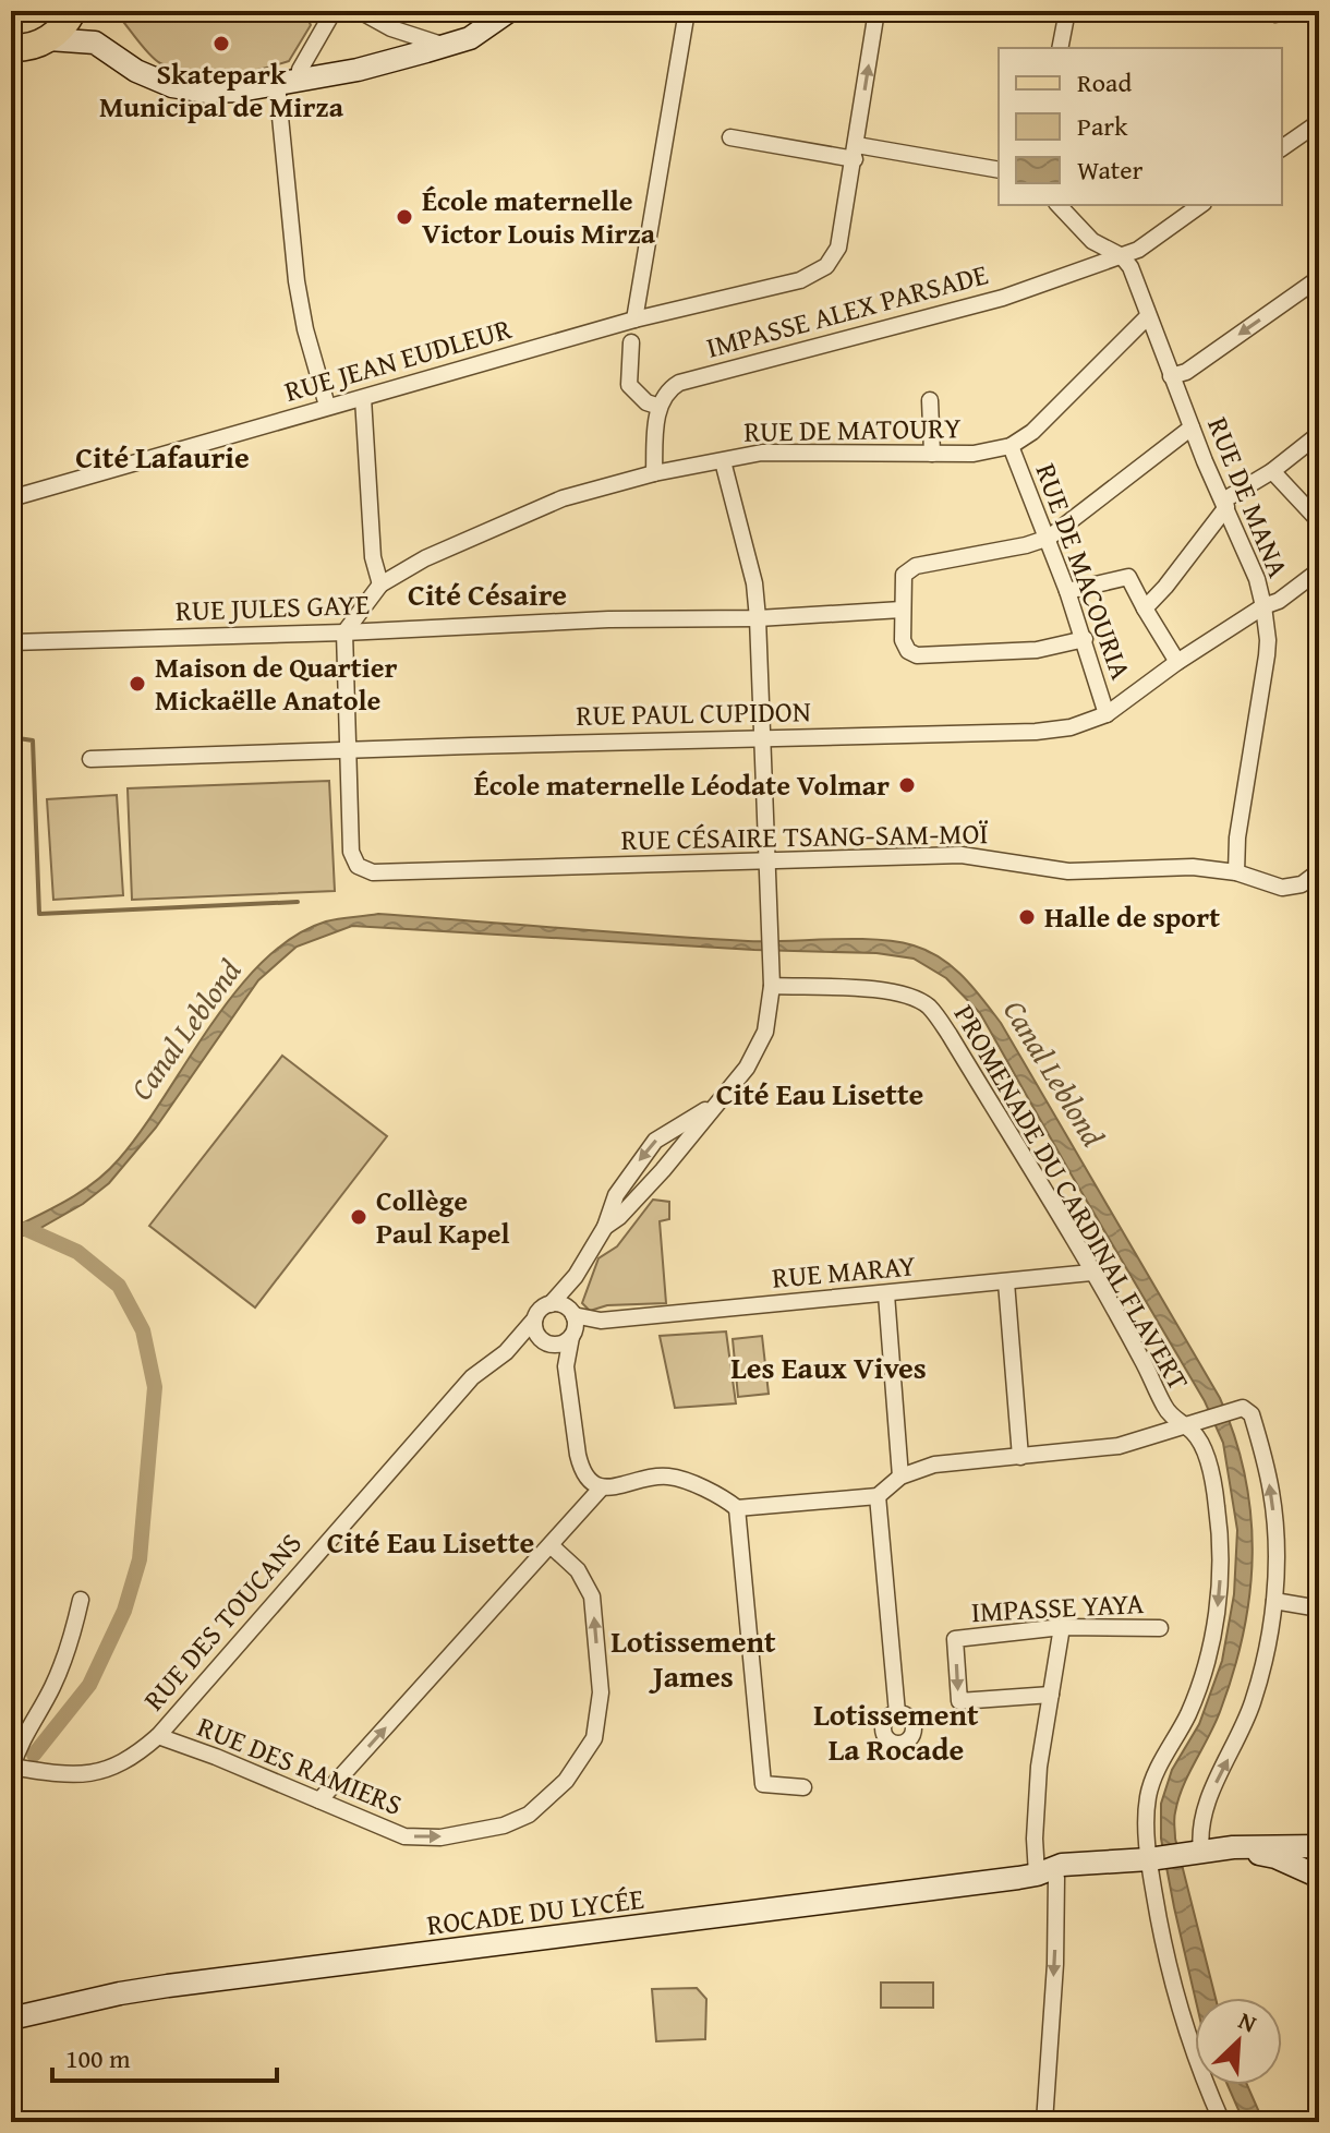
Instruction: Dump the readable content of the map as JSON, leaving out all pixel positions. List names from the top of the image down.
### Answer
{
  "streets": {
    "main road": ["ROCADE DU LYCÉE"],
    "street": [
      "IMPASSE ALEX PARSADE",
      "RUE JEAN EUDLEUR",
      "RUE DE MATOURY",
      "RUE DE MANA",
      "RUE DE MACOURIA",
      "RUE JULES GAYE",
      "RUE PAUL CUPIDON",
      "RUE CÉSAIRE TSANG-SAM-MOÏ",
      "PROMENADE DU CARDINAL FLAVERT",
      "RUE MARAY",
      "IMPASSE YAYA",
      "RUE DES TOUCANS",
      "RUE DES RAMIERS"
    ]
  },
  "crossings": [
    ["IMPASSE ALEX PARSADE", "RUE DE MANA"],
    ["RUE DE MATOURY", "RUE DE MANA"],
    ["RUE DE MATOURY", "RUE DE MACOURIA"],
    ["RUE DE MATOURY", "RUE JULES GAYE"],
    ["RUE DE MANA", "RUE PAUL CUPIDON"],
    ["RUE DE MANA", "RUE CÉSAIRE TSANG-SAM-MOÏ"],
    ["RUE DE MACOURIA", "RUE PAUL CUPIDON"],
    ["RUE PAUL CUPIDON", "RUE CÉSAIRE TSANG-SAM-MOÏ"],
    ["PROMENADE DU CARDINAL FLAVERT", "RUE MARAY"],
    ["PROMENADE DU CARDINAL FLAVERT", "ROCADE DU LYCÉE"],
    ["RUE MARAY", "RUE DES TOUCANS"],
    ["RUE DES TOUCANS", "RUE DES RAMIERS"]
  ],
  "districts": [
    "Cité Lafaurie",
    "Cité Césaire",
    "Cité Eau Lisette",
    "Les Eaux Vives",
    "Cité Eau Lisette",
    "Lotissement James",
    "Lotissement La Rocade"
  ],
  "water": ["Canal Leblond"],
  "places": [
    "Skatepark Municipal de Mirza",
    "École maternelle Victor Louis Mirza",
    "Maison de Quartier Mickaëlle Anatole",
    "École maternelle Léodate Volmar",
    "Halle de sport",
    "Collège Paul Kapel"
  ],
  "legend": ["Road", "Park", "Water"],
  "scale_bar": "100 m",
  "north": "top right"
}
